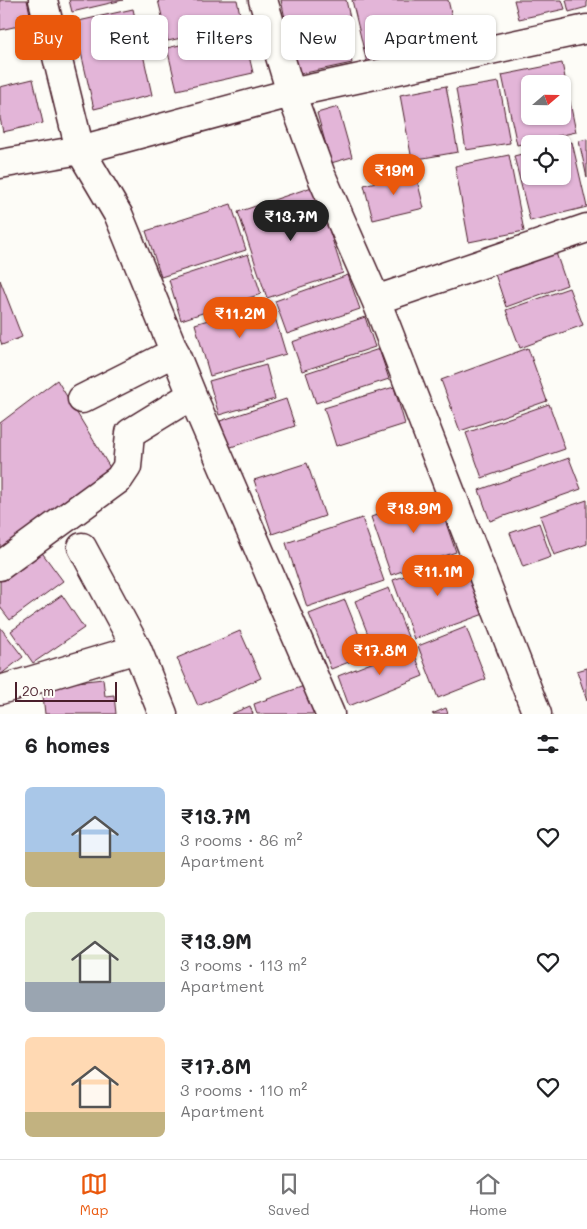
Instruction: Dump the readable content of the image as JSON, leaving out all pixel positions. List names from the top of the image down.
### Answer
{
  "scale_bar": "20 m",
  "north": "right",
  "page": {
    "chip": [
      "Buy",
      "Rent",
      "Filters",
      "New",
      "Apartment"
    ],
    "price": [
      "₹19M",
      "₹13.7M",
      "₹11.2M",
      "₹13.9M",
      "₹11.1M",
      "₹17.8M"
    ],
    "scale": "20 m",
    "heading": "6 homes",
    "list": [
      {
        "name": "₹13.7M",
        "note": "3 rooms · 86 m² · Apartment"
      },
      {
        "name": "₹13.9M",
        "note": "3 rooms · 113 m² · Apartment"
      },
      {
        "name": "₹17.8M",
        "note": "3 rooms · 110 m² · Apartment"
      }
    ],
    "tabs": ["Map", "Saved", "Home"]
  }
}
